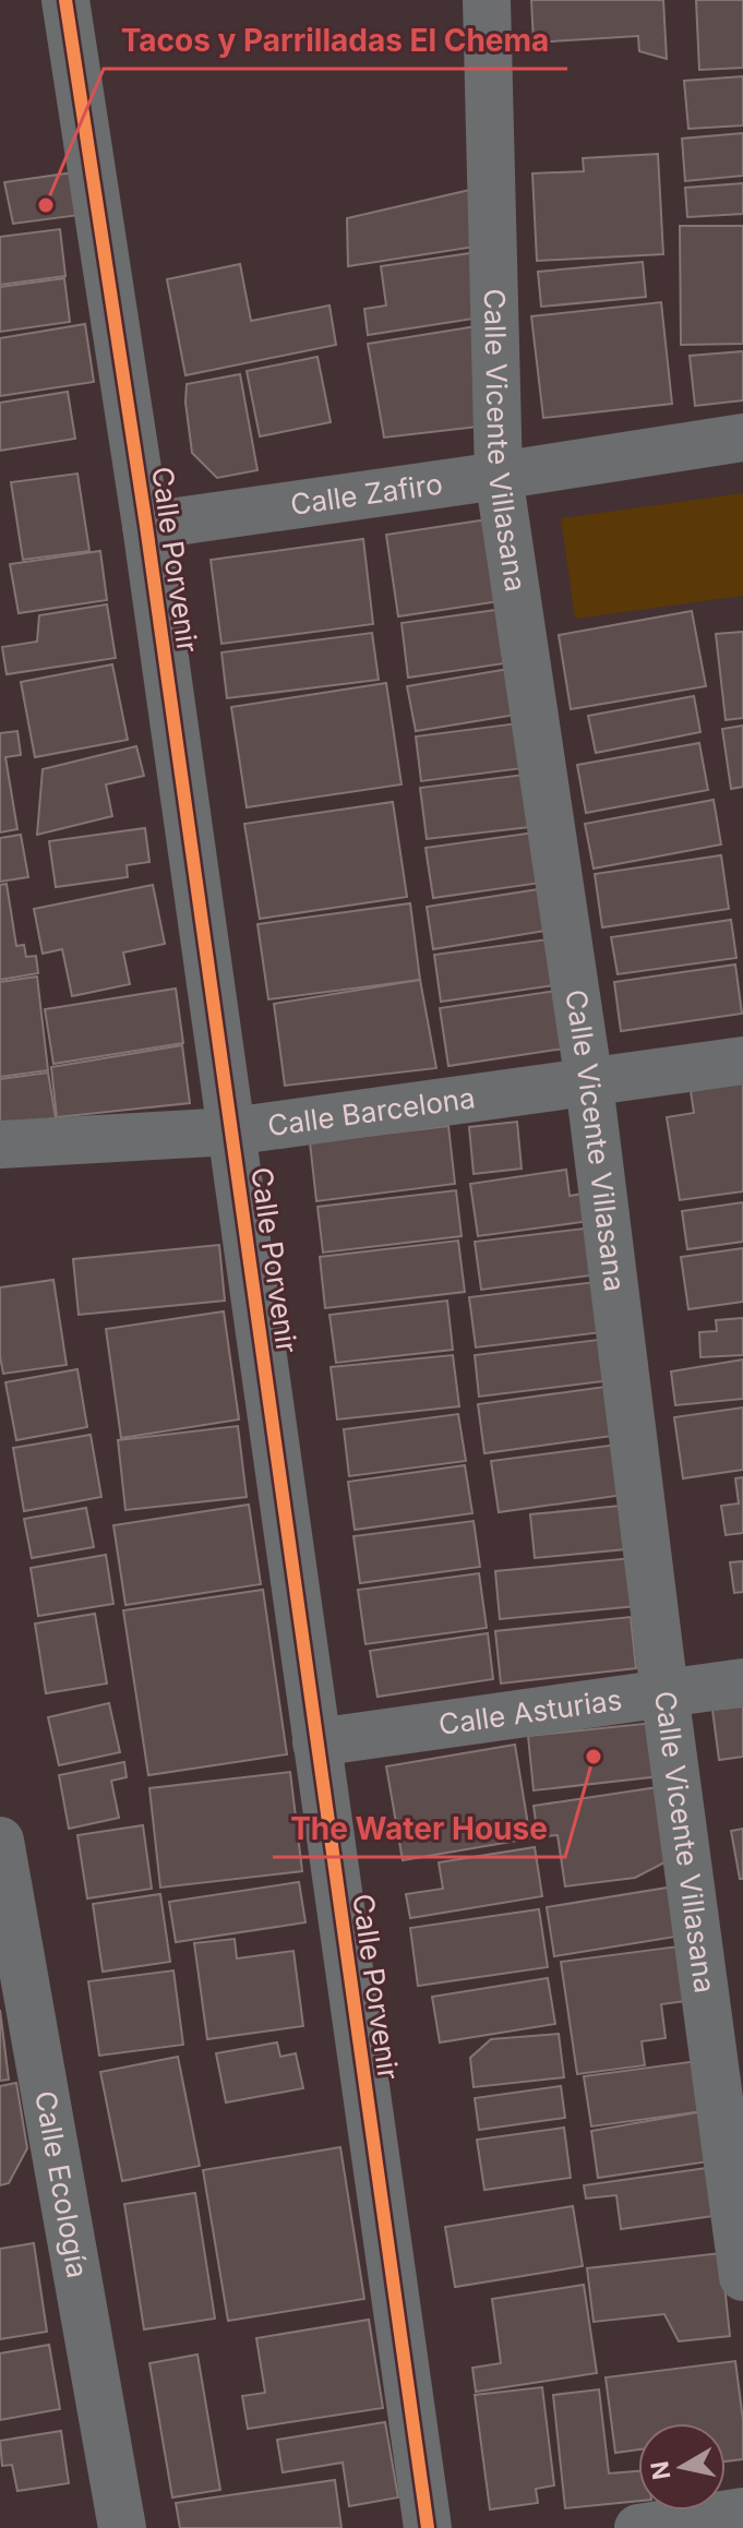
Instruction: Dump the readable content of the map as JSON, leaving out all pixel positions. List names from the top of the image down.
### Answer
{
  "streets": {
    "street": [
      "Calle Vicente Villasana",
      "Calle Zafiro",
      "Calle Porvenir",
      "Calle Barcelona",
      "Calle Asturias",
      "Calle Ecología"
    ]
  },
  "crossings": [
    ["Calle Vicente Villasana", "Calle Zafiro"],
    ["Calle Vicente Villasana", "Calle Barcelona"],
    ["Calle Vicente Villasana", "Calle Asturias"],
    ["Calle Zafiro", "Calle Porvenir"],
    ["Calle Porvenir", "Calle Barcelona"],
    ["Calle Porvenir", "Calle Asturias"]
  ],
  "places": ["Tacos y Parrilladas El Chema", "The Water House"],
  "north": "left"
}
